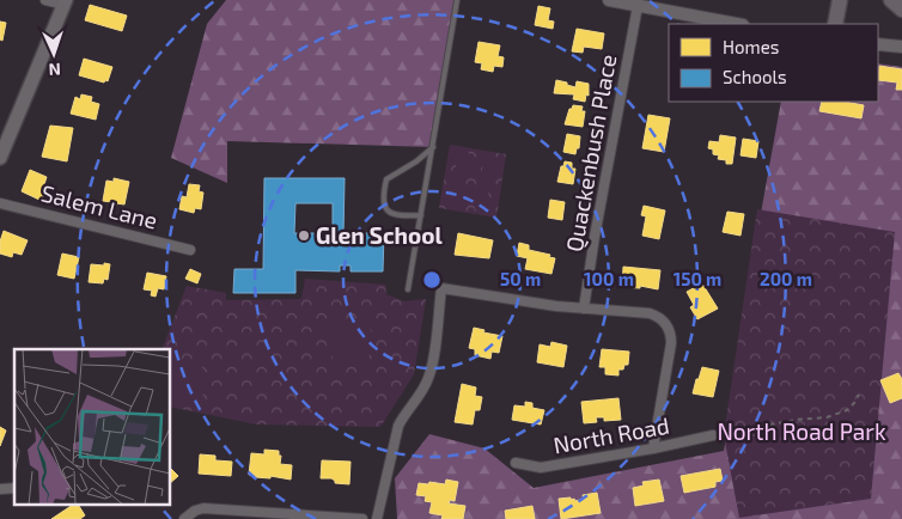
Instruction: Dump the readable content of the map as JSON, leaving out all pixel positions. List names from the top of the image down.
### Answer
{
  "streets": {
    "street": ["Quackenbush Place", "Salem Lane", "North Road"]
  },
  "parks": ["North Road Park"],
  "places": ["Glen School"],
  "legend": ["Homes", "Schools"],
  "north": "bottom",
  "rings": [
    "50 m",
    "100 m",
    "150 m",
    "200 m"
  ]
}
